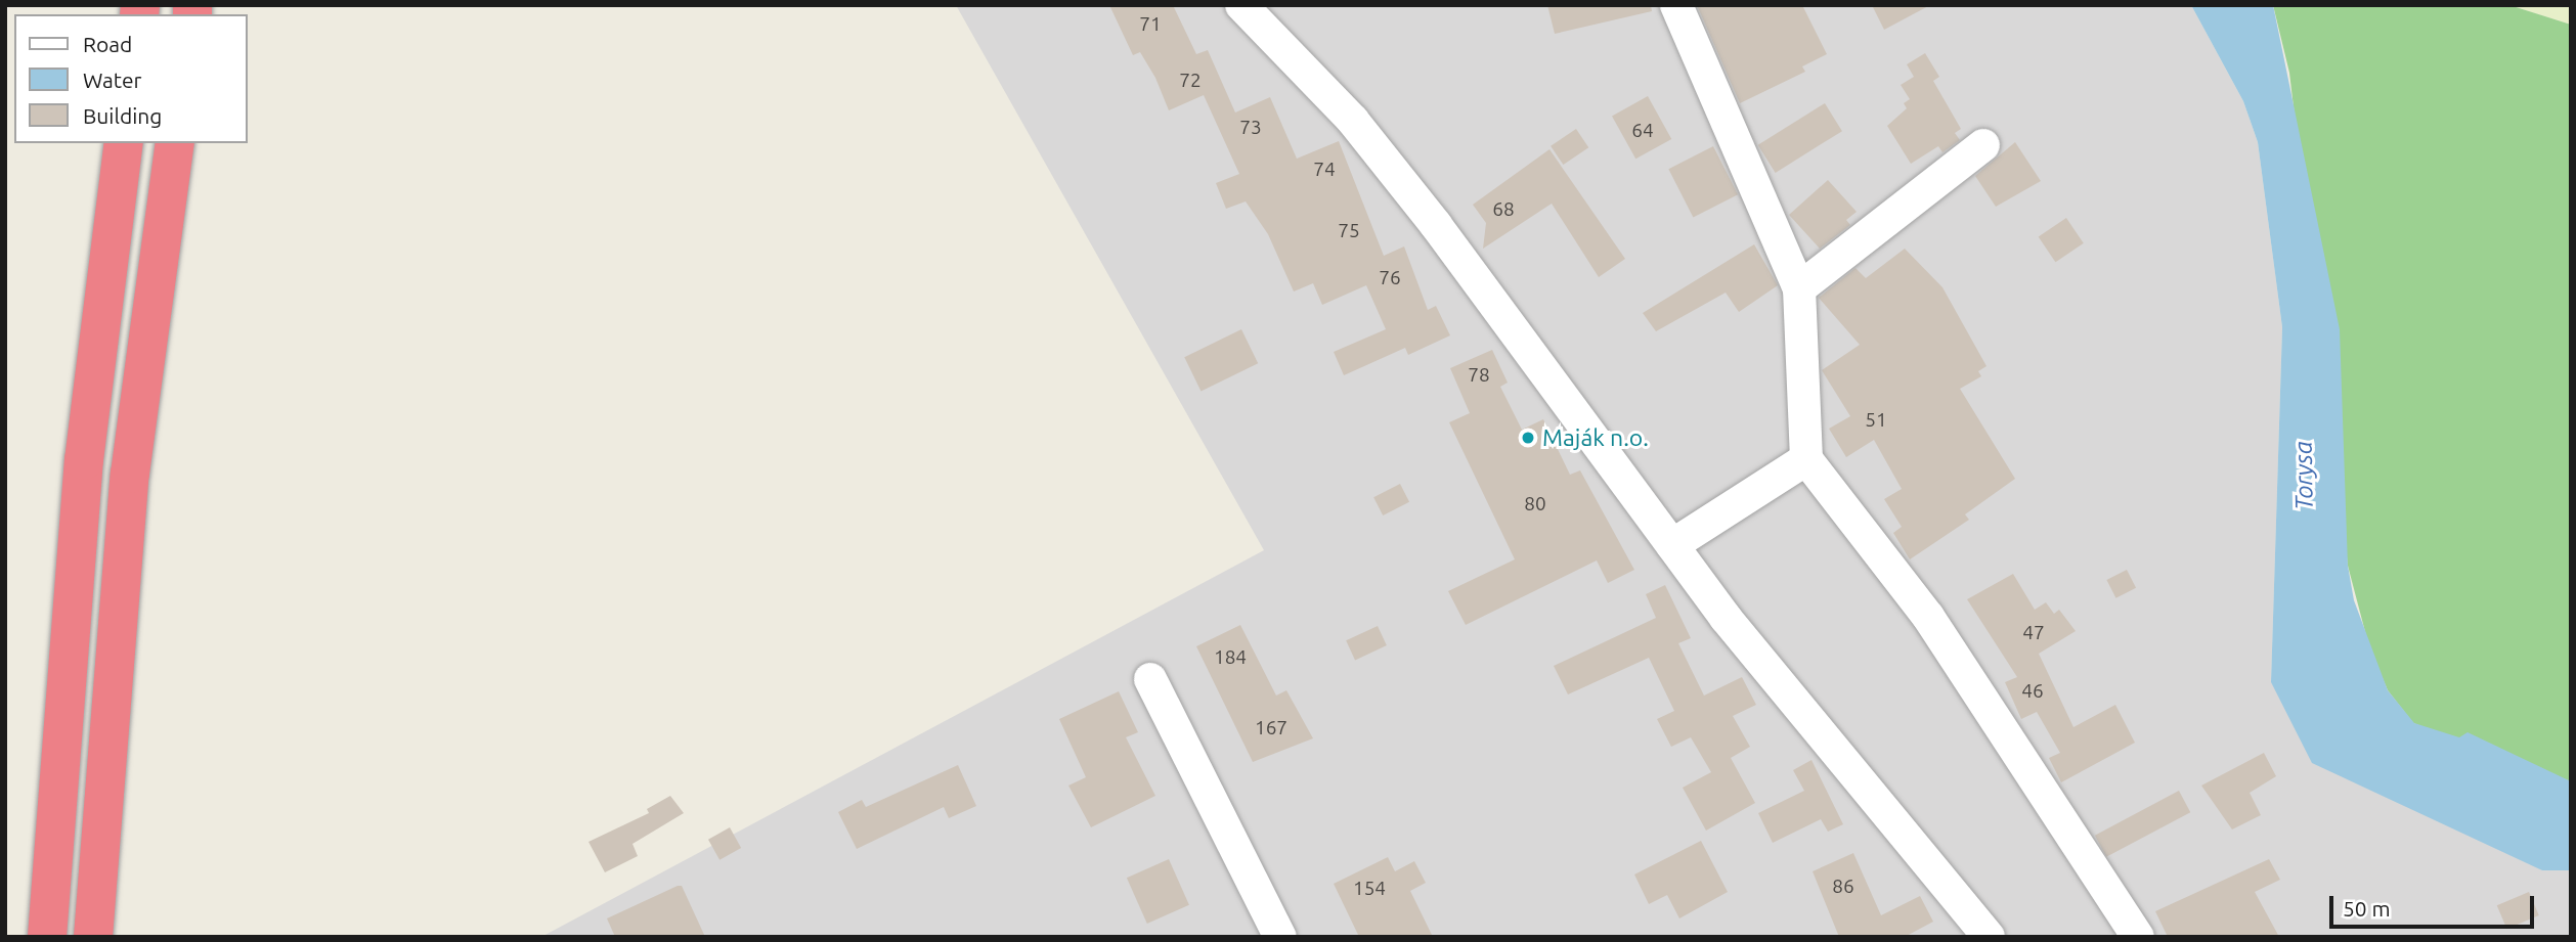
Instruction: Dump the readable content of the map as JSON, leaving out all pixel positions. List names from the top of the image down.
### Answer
{
  "water": ["Torysa"],
  "places": ["Maják n.o."],
  "house_numbers": [
    "71",
    "72",
    "73",
    "64",
    "74",
    "68",
    "75",
    "76",
    "78",
    "51",
    "80",
    "47",
    "184",
    "46",
    "167",
    "86",
    "154"
  ],
  "legend": ["Road", "Water", "Building"],
  "scale_bar": "50 m"
}
